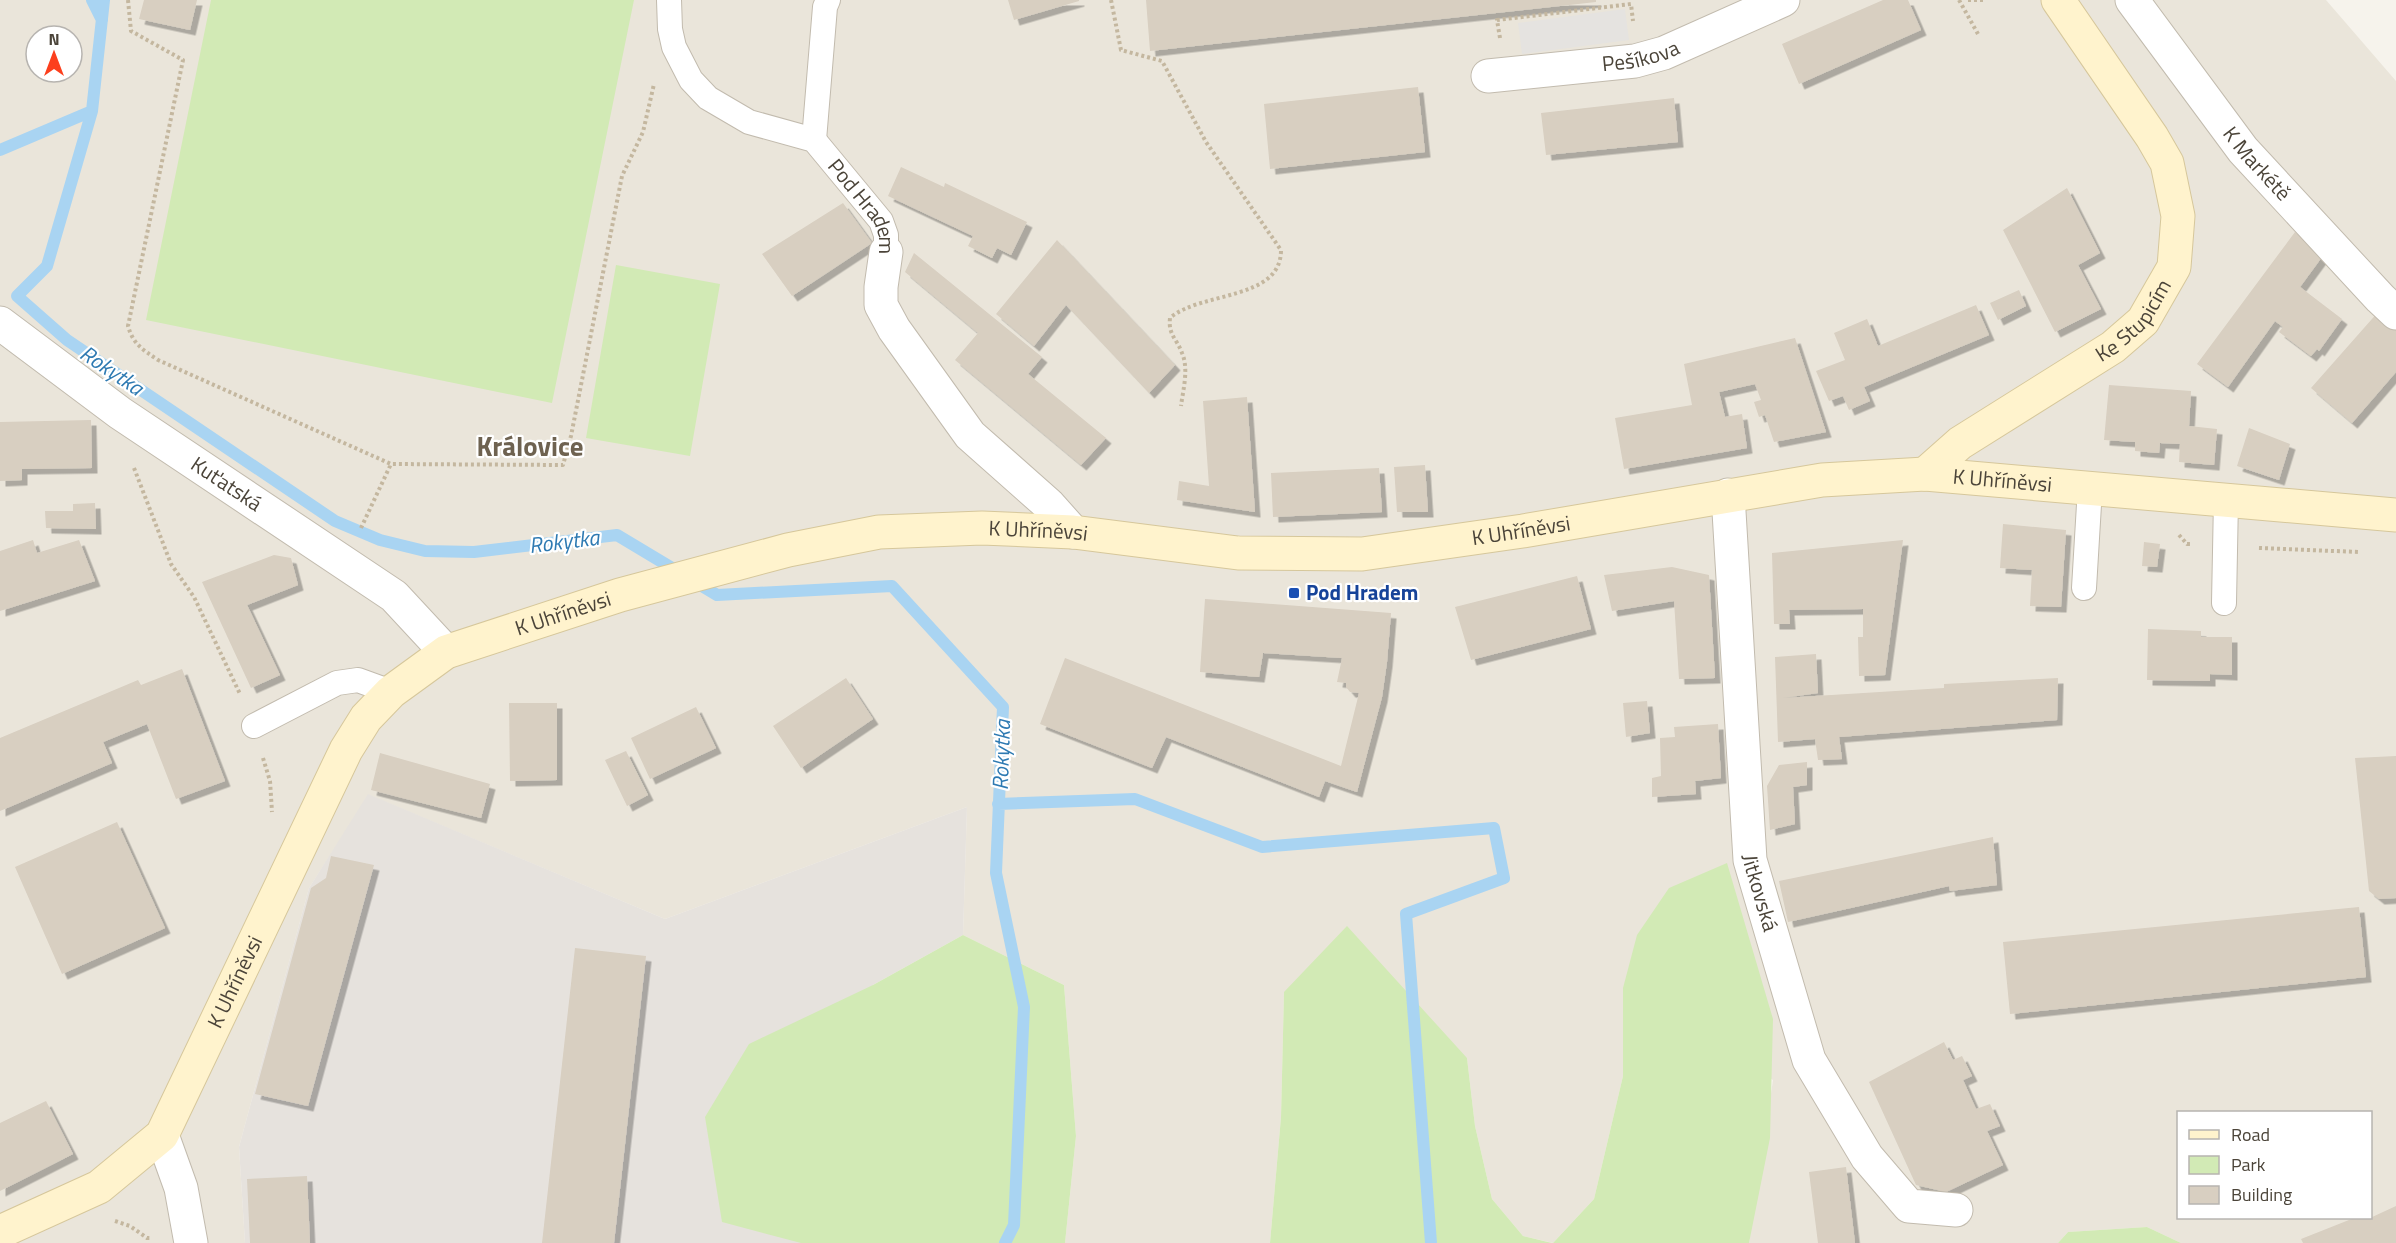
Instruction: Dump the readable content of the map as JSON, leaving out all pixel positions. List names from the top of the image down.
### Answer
{
  "streets": {
    "street": [
      "Pešíkova",
      "K Markétě",
      "Pod Hradem",
      "Ke Stupicím",
      "K Uhříněvsi",
      "Kuťatská",
      "Jitkovská"
    ]
  },
  "crossings": [
    ["Pod Hradem", "K Uhříněvsi"],
    ["Ke Stupicím", "K Uhříněvsi"],
    ["K Uhříněvsi", "Kuťatská"],
    ["K Uhříněvsi", "Jitkovská"]
  ],
  "districts": ["Královice"],
  "water": ["Rokytka"],
  "places": {
    "transit": ["Pod Hradem"]
  },
  "legend": ["Road", "Park", "Building"],
  "north": "top"
}
